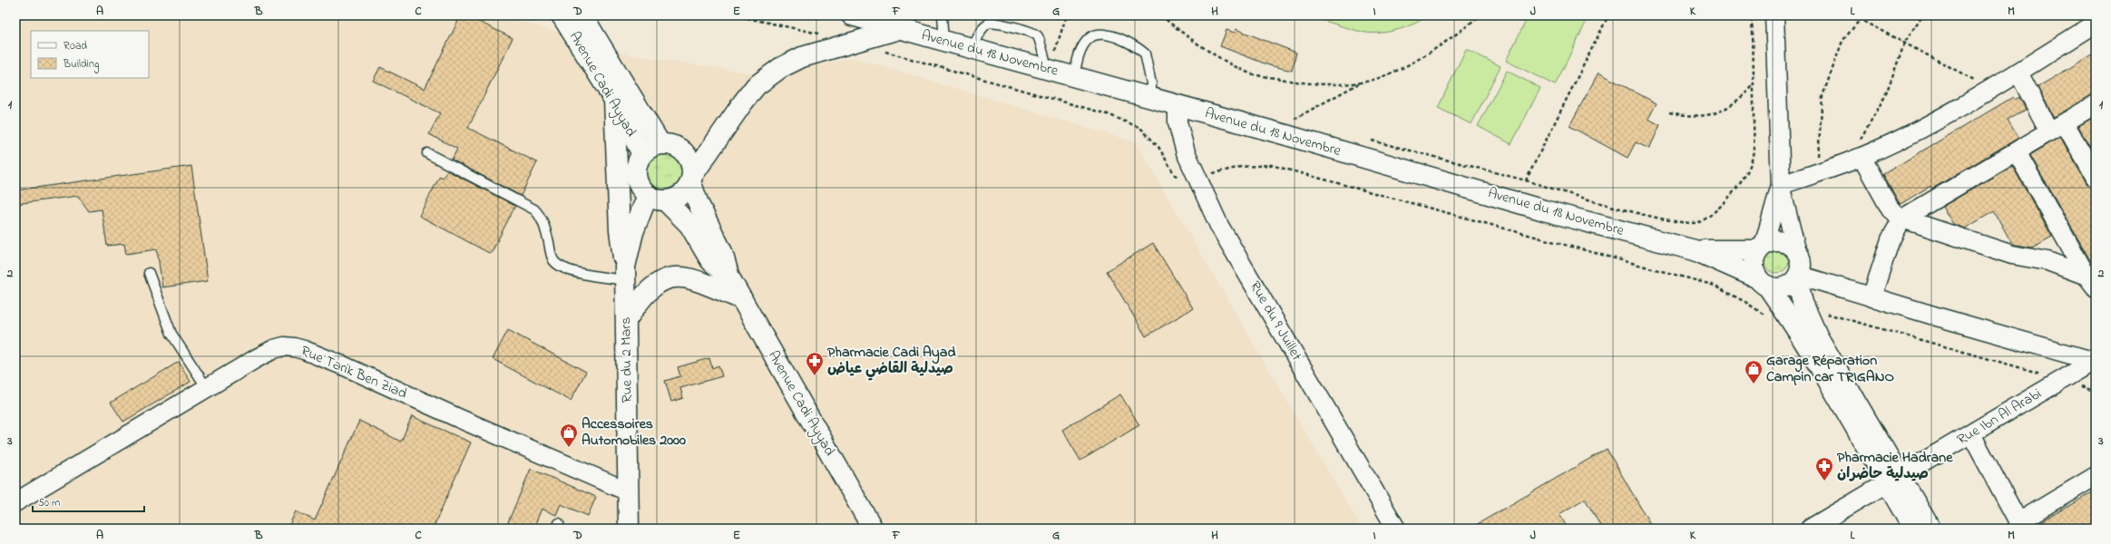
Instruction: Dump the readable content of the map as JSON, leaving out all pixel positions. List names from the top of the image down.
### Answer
{
  "streets": {
    "street": [
      "Avenue du 18 Novembre",
      "Avenue Cadi Ayyad",
      "Rue du 9 Juillet",
      "Rue du 2 Mars",
      "Rue Tarik Ben Ziad",
      "Rue Ibn Al Arabi"
    ]
  },
  "crossings": [
    ["Avenue du 18 Novembre", "Rue du 9 Juillet"],
    ["Avenue Cadi Ayyad", "Rue du 2 Mars"],
    ["Rue du 2 Mars", "Rue Tarik Ben Ziad"]
  ],
  "places": {
    "pharmacy": ["Pharmacie Cadi Ayad صيدلية القاضي عياض", "Pharmacie Hadrane صيدلية حاضران"],
    "shop": ["Garage Réparation Campin car TRIGANO", "Accessoires Automobiles 2000"]
  },
  "legend": ["Road", "Building"],
  "scale_bar": "50 m",
  "grid": {
    "columns": [
      "A",
      "B",
      "C",
      "D",
      "E",
      "F",
      "G",
      "H",
      "I",
      "J",
      "K",
      "L",
      "M"
    ],
    "rows": ["1", "2", "3"]
  }
}
